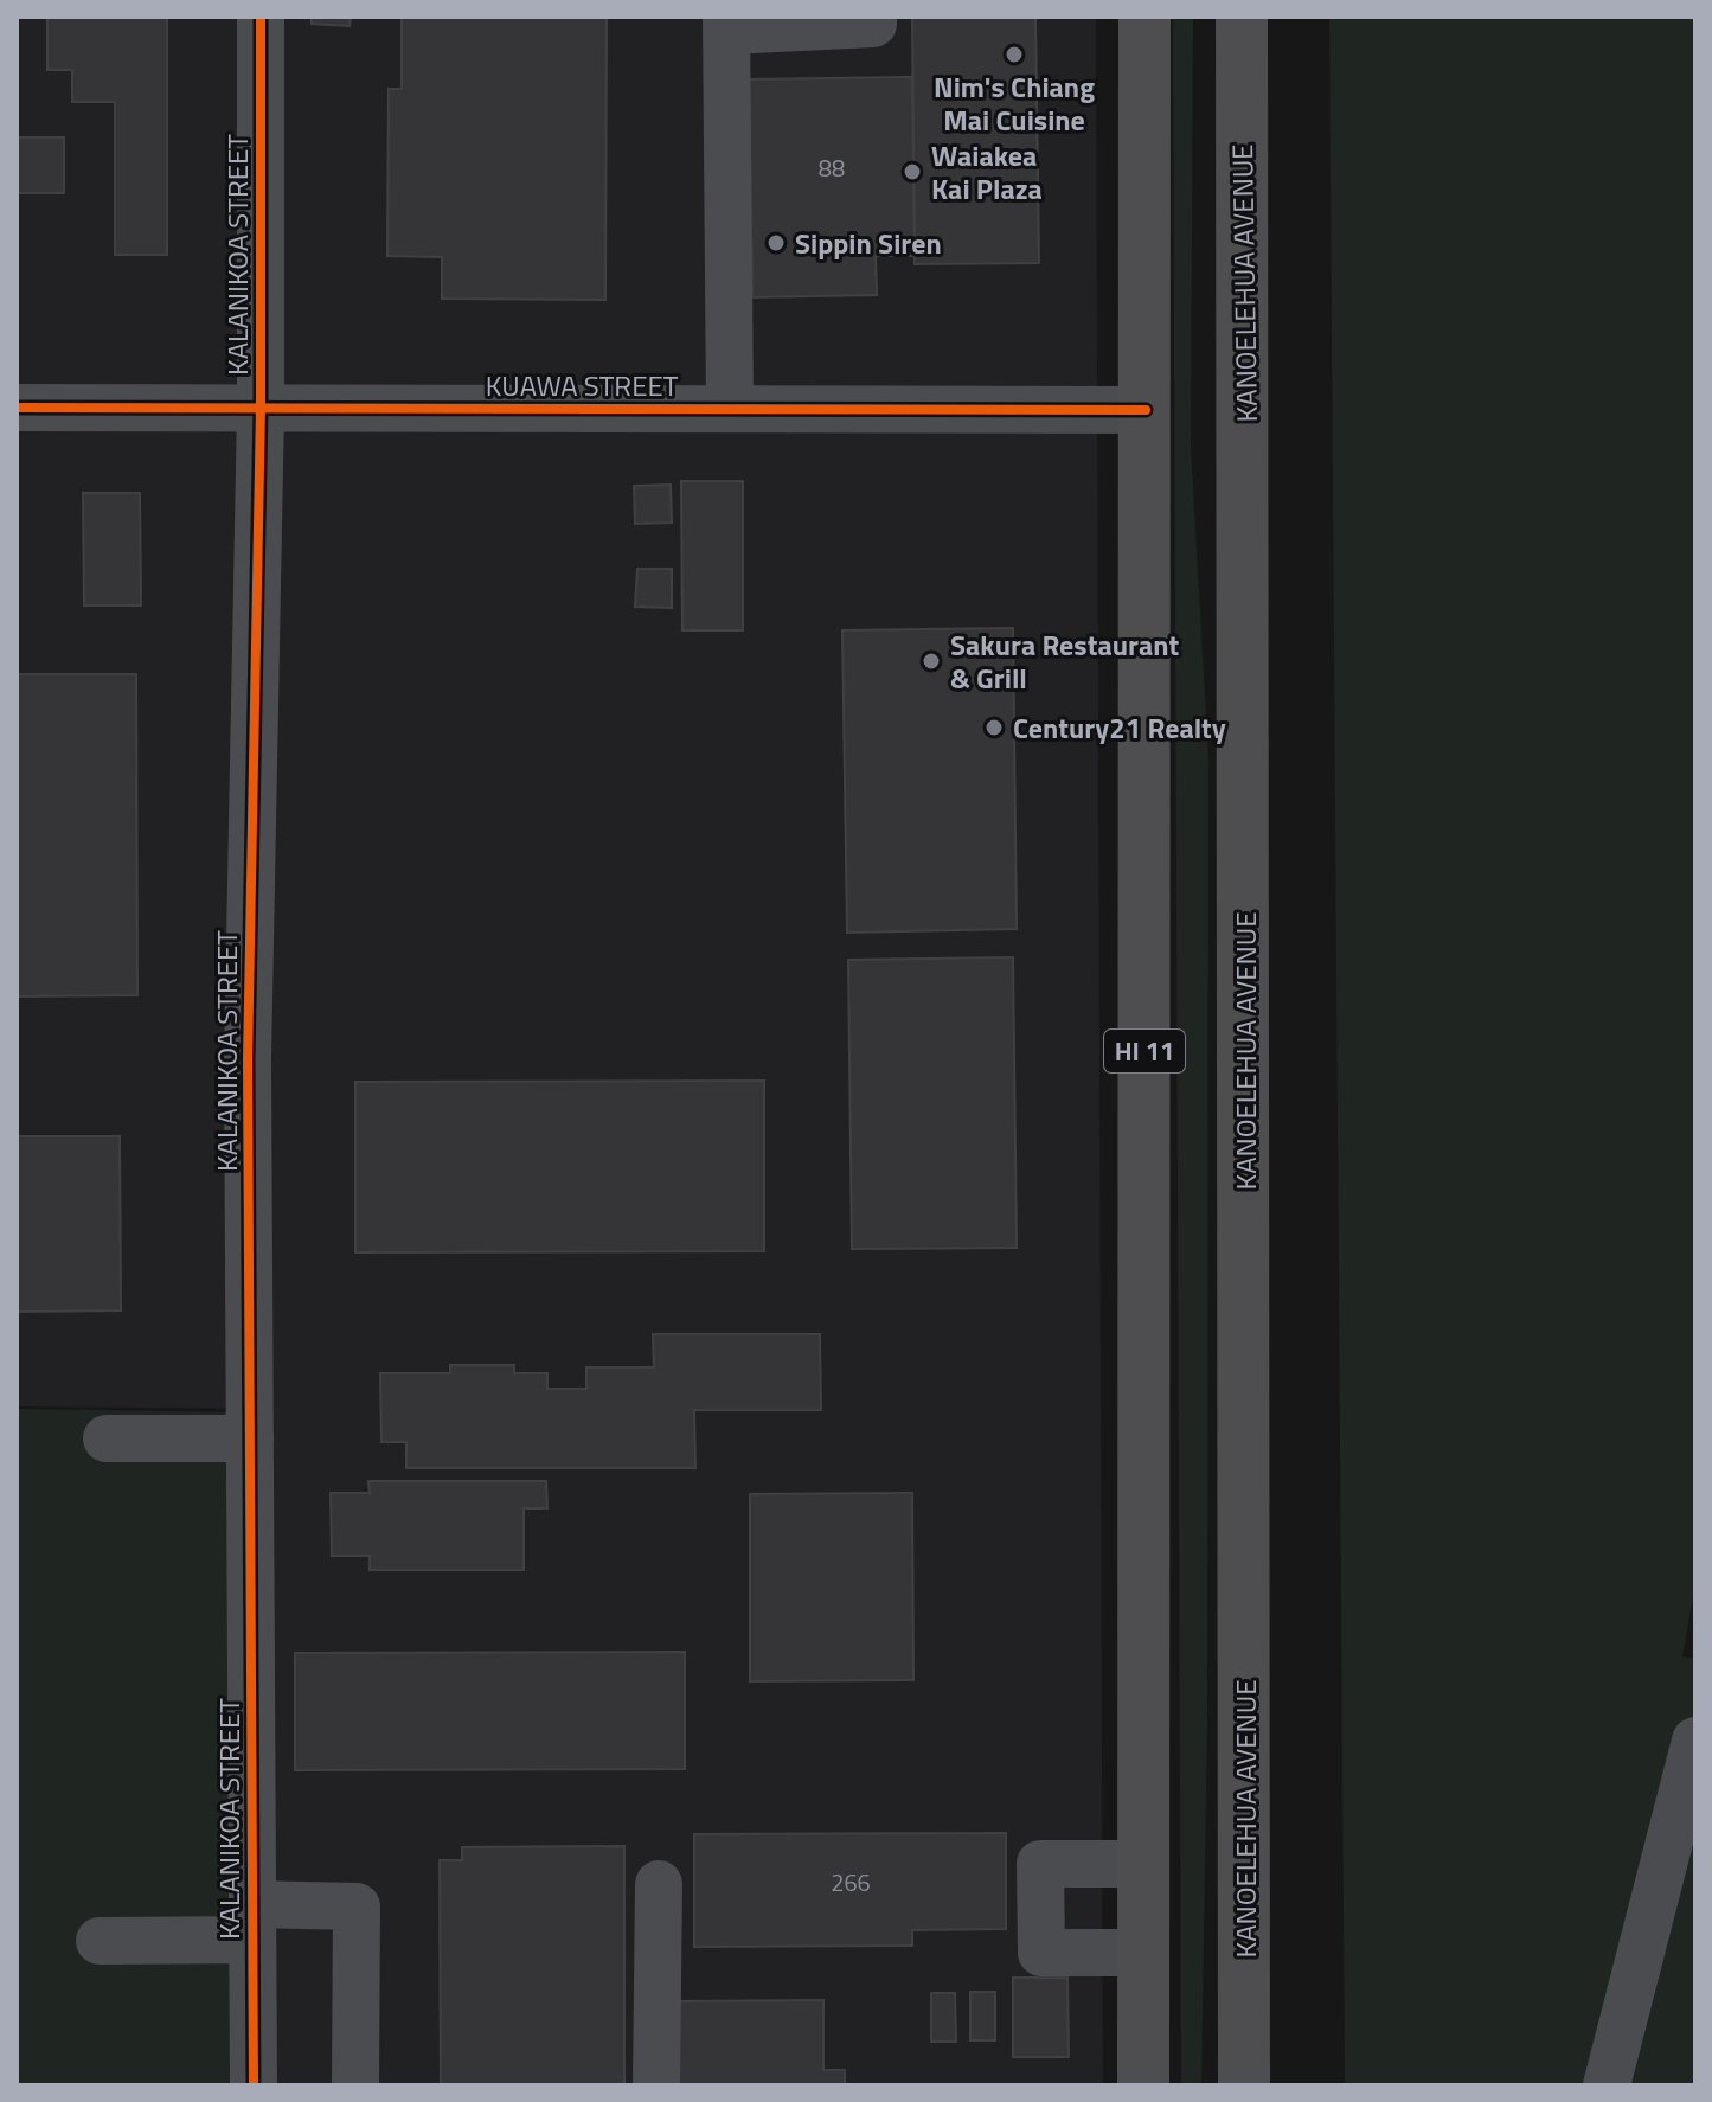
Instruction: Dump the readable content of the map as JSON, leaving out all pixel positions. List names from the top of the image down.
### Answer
{
  "streets": {
    "highway": ["KANOELEHUA AVENUE", "HI 11"],
    "street": ["KALANIKOA STREET", "KUAWA STREET"]
  },
  "crossings": [
    ["KALANIKOA STREET", "KUAWA STREET"],
    ["KUAWA STREET", "HI 11"]
  ],
  "places": [
    "Nim's Chiang Mai Cuisine",
    "Waiakea Kai Plaza",
    "Sippin Siren",
    "Sakura Restaurant & Grill",
    "Century21 Realty"
  ],
  "house_numbers": ["88", "266"]
}
